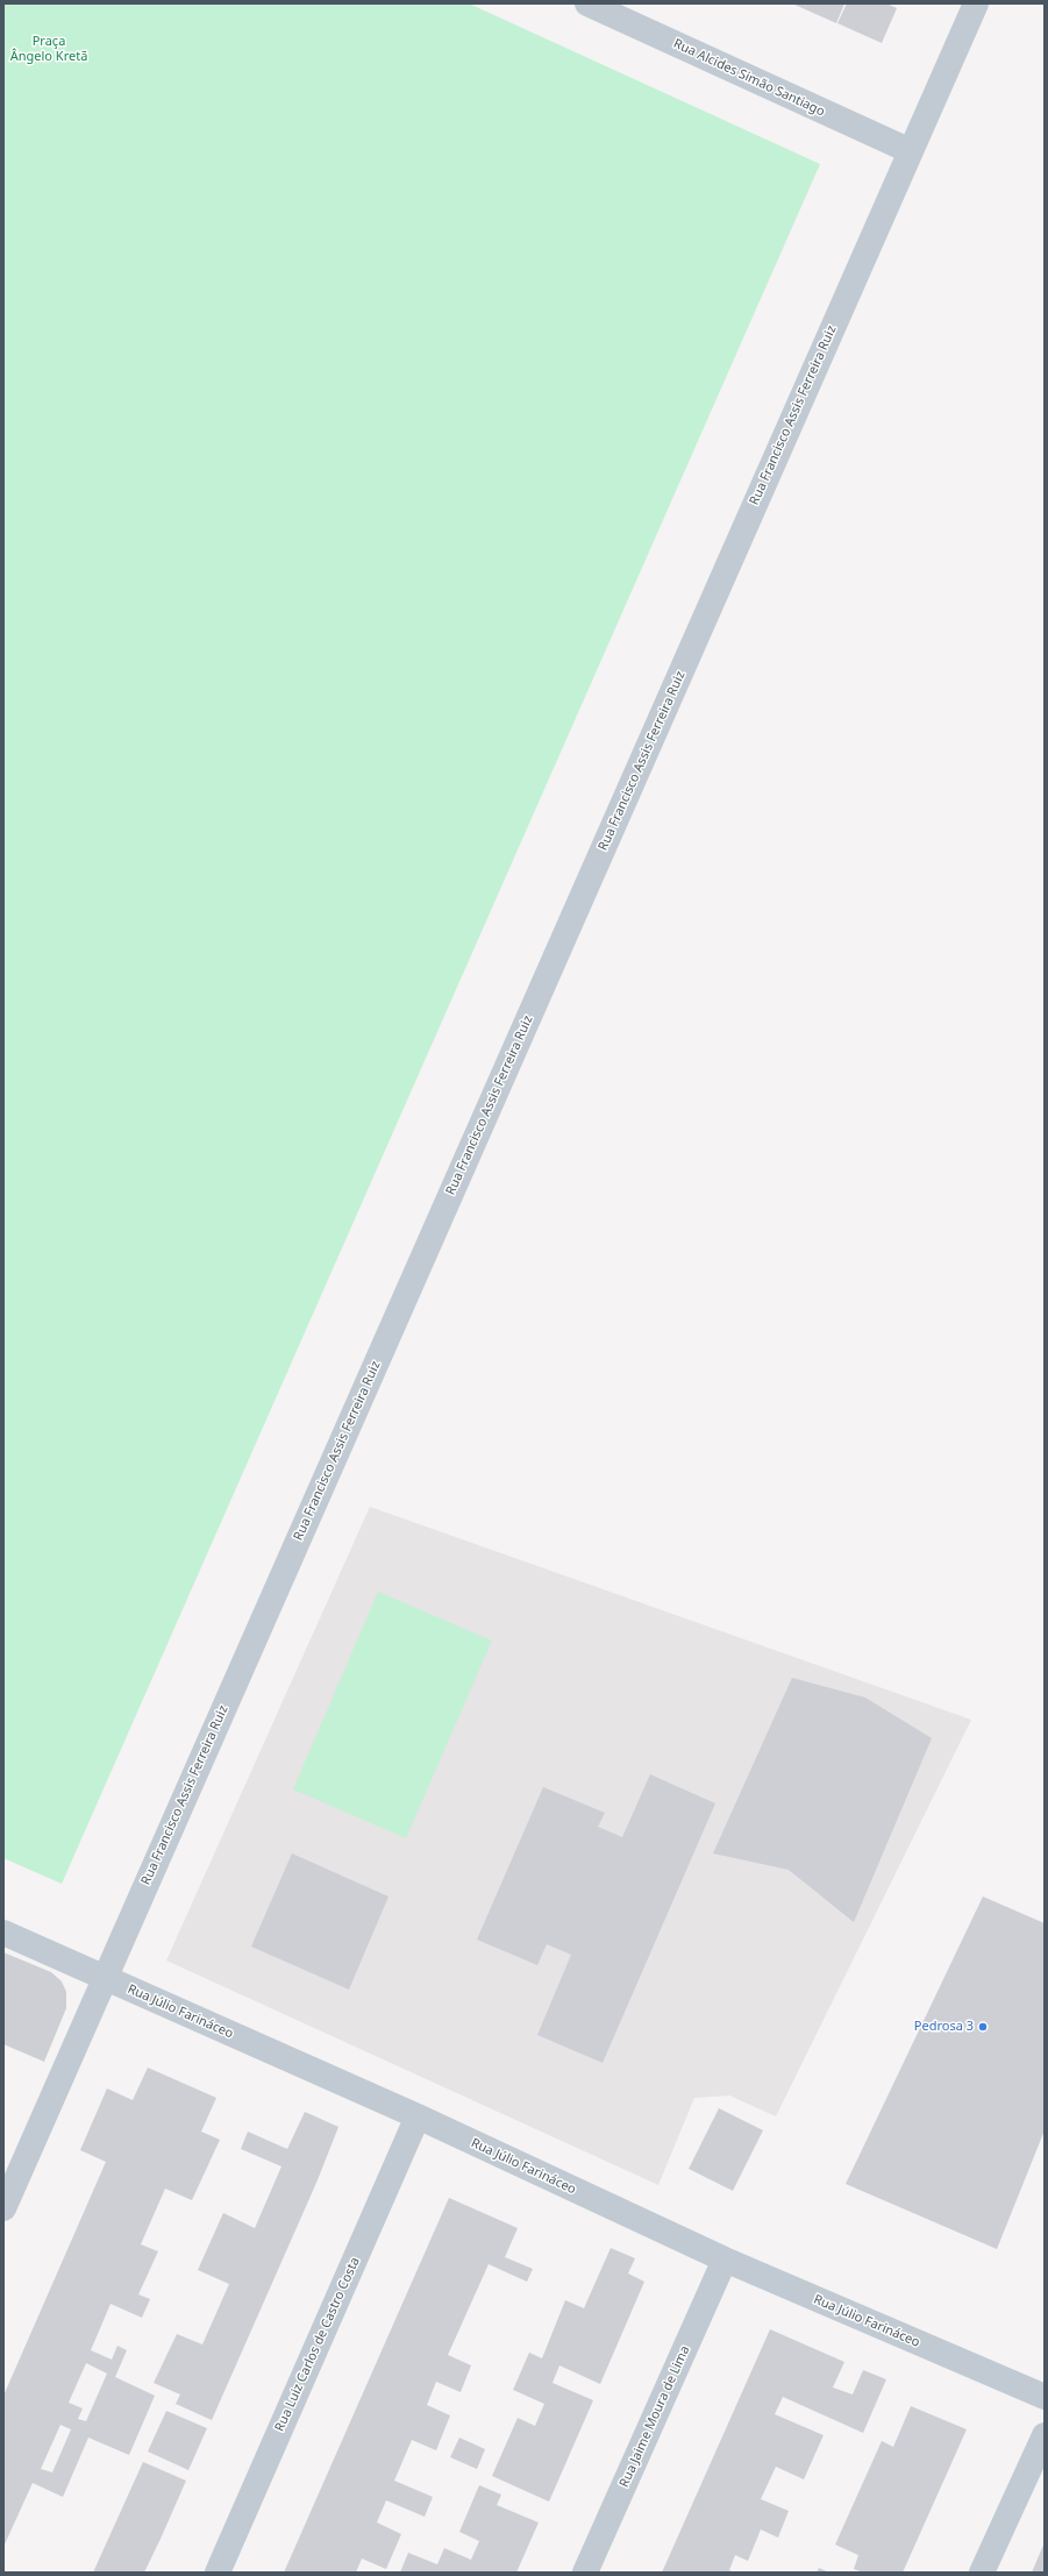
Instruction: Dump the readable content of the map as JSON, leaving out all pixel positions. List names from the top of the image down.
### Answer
{
  "streets": {
    "street": [
      "Rua Alcides Simão Santiago",
      "Rua Francisco Assis Ferreira Ruiz",
      "Rua Júlio Farináceo",
      "Rua Luiz Carlos de Castro Costa",
      "Rua Jaime Moura de Lima"
    ]
  },
  "crossings": [
    ["Rua Alcides Simão Santiago", "Rua Francisco Assis Ferreira Ruiz"],
    ["Rua Francisco Assis Ferreira Ruiz", "Rua Júlio Farináceo"],
    ["Rua Júlio Farináceo", "Rua Luiz Carlos de Castro Costa"],
    ["Rua Júlio Farináceo", "Rua Jaime Moura de Lima"]
  ],
  "parks": ["Praça Ângelo Kretã"],
  "places": ["Pedrosa 3"]
}
